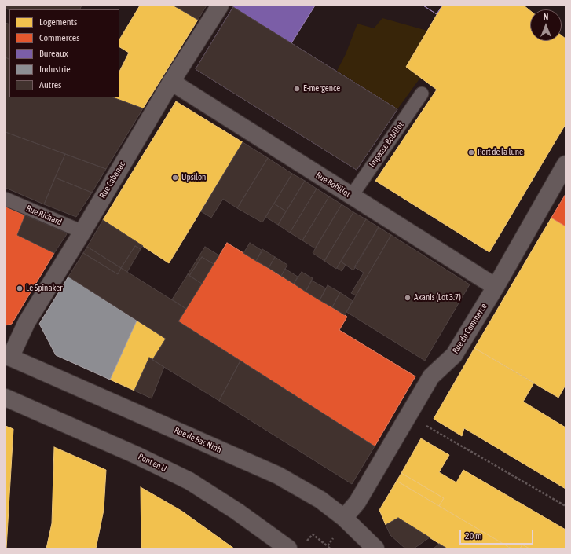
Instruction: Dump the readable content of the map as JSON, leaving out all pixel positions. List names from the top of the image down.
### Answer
{
  "streets": {
    "street": [
      "Rue Cabanac",
      "Rue Bobillot",
      "Rue du Commerce",
      "Rue de Bac Ninh",
      "Pont en U"
    ],
    "lane": ["Impasse Bobillot", "Rue Richard"]
  },
  "crossings": [
    ["Impasse Bobillot", "Rue Bobillot"],
    ["Rue Cabanac", "Rue Bobillot"],
    ["Rue Cabanac", "Rue Richard"],
    ["Rue Cabanac", "Rue de Bac Ninh"],
    ["Rue Bobillot", "Rue du Commerce"],
    ["Rue du Commerce", "Rue de Bac Ninh"]
  ],
  "places": [
    "E-mergence",
    "Port de la lune",
    "Upsilon",
    "Le Spinaker",
    "Axanis (Lot 3.7)"
  ],
  "legend": [
    "Logements",
    "Commerces",
    "Bureaux",
    "Industrie",
    "Autres"
  ],
  "scale_bar": "20 m",
  "north": "top"
}
